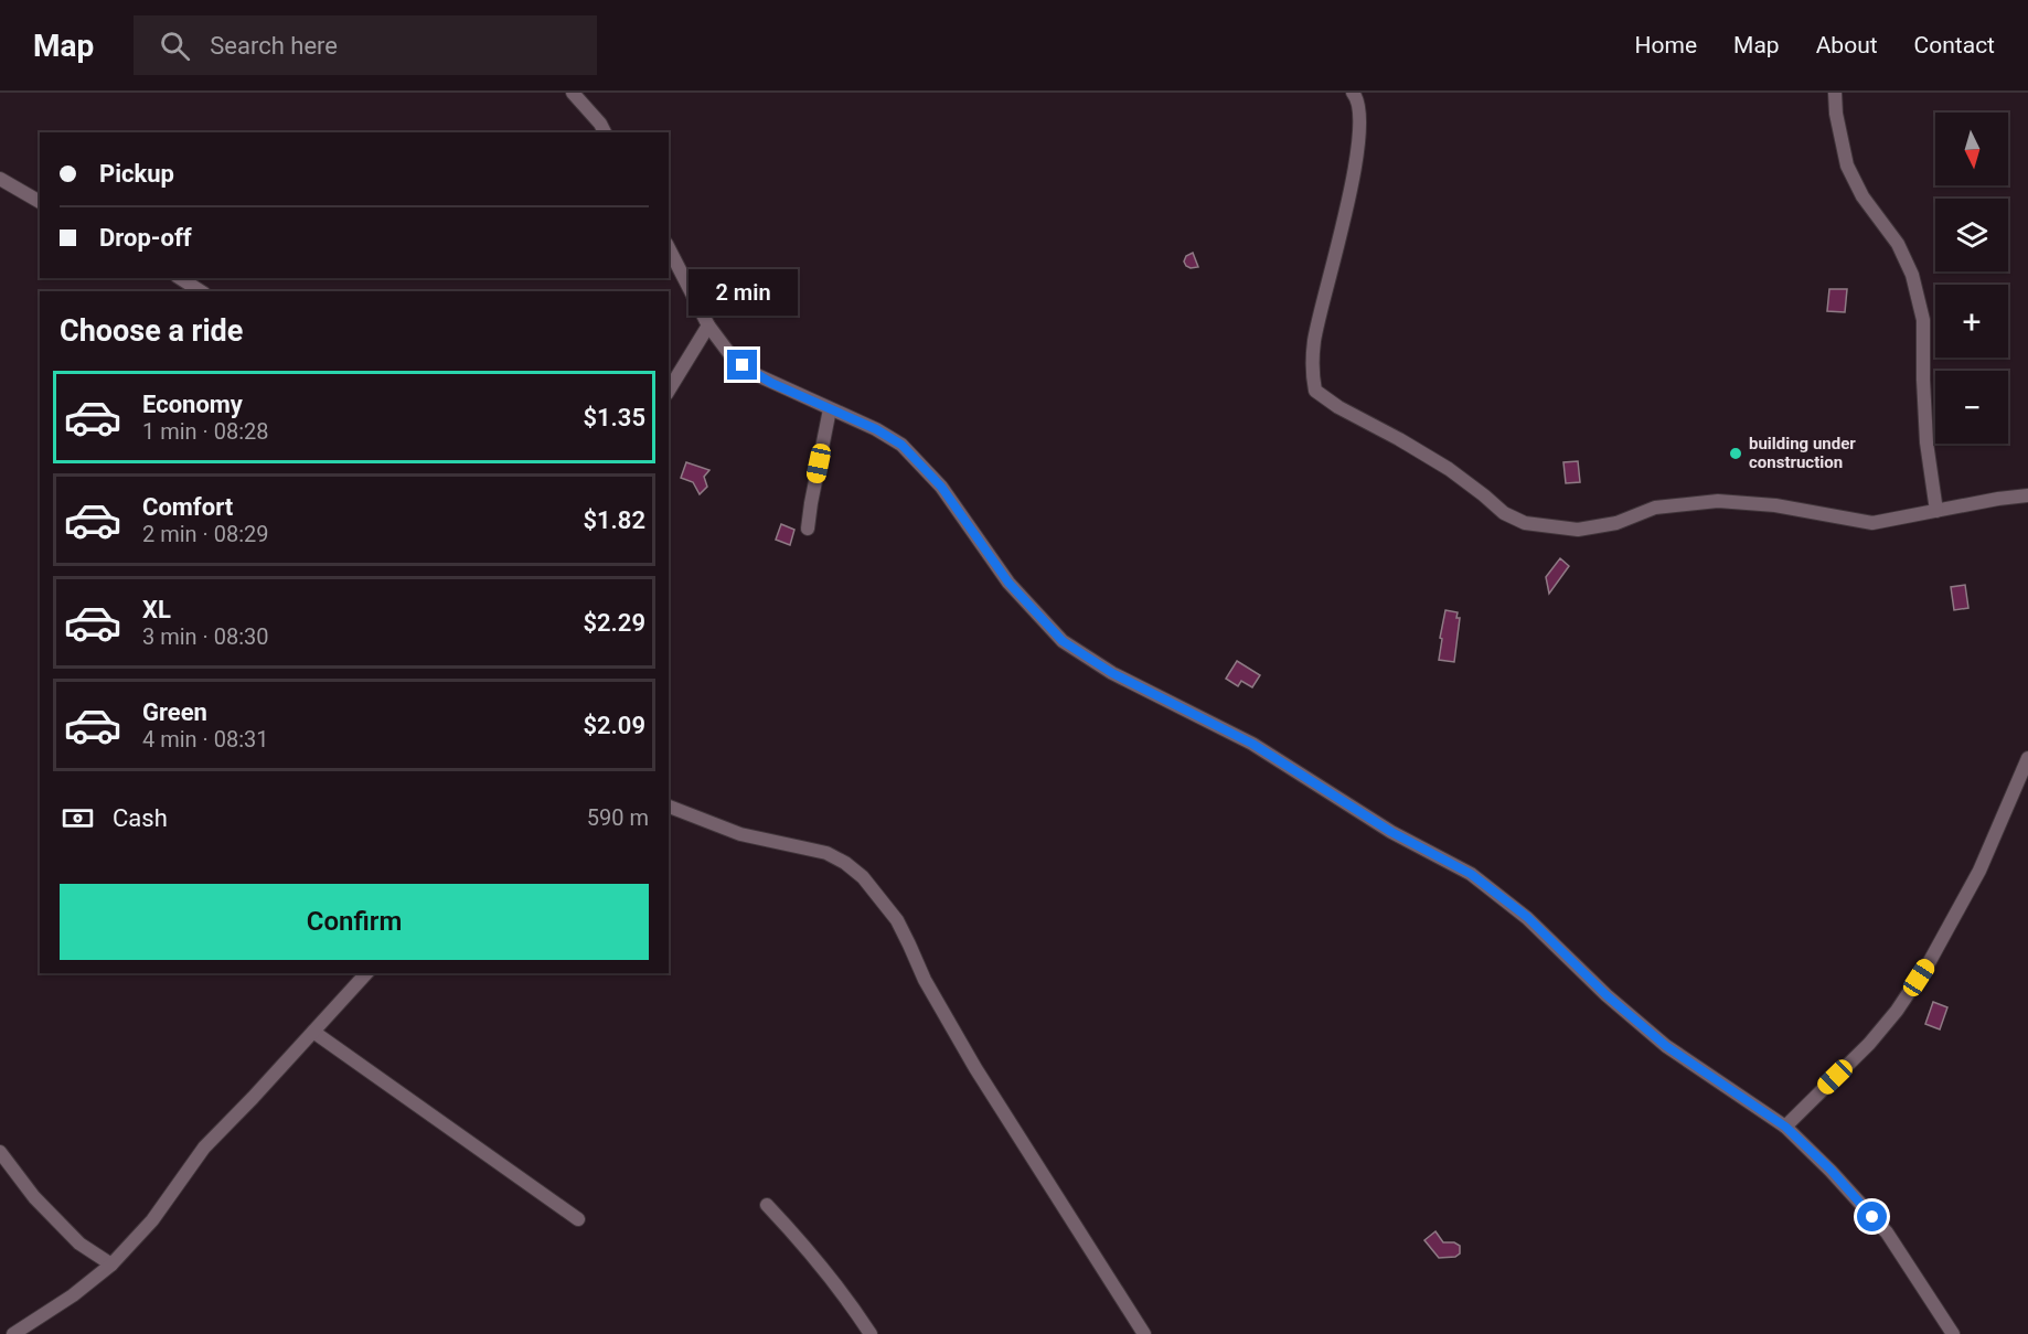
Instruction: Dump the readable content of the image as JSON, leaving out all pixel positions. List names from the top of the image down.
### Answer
{
  "places": ["building under construction"],
  "north": "bottom",
  "page": {
    "header": "Map",
    "search": "Search here",
    "nav": [
      "Home",
      "Map",
      "About",
      "Contact"
    ],
    "map_buttons": ["+", "−"],
    "banner": ["Pickup", "Drop-off"],
    "bubble": "2 min",
    "heading": "Choose a ride",
    "list": [
      {
        "name": "Economy",
        "note": "1 min · 08:28",
        "value": "$1.35"
      },
      {
        "name": "Comfort",
        "note": "2 min · 08:29",
        "value": "$1.82"
      },
      {
        "name": "XL",
        "note": "3 min · 08:30",
        "value": "$2.29"
      },
      {
        "name": "Green",
        "note": "4 min · 08:31",
        "value": "$2.09"
      }
    ],
    "pay": ["Cash", "590 m"],
    "buttons": "Confirm"
  }
}
